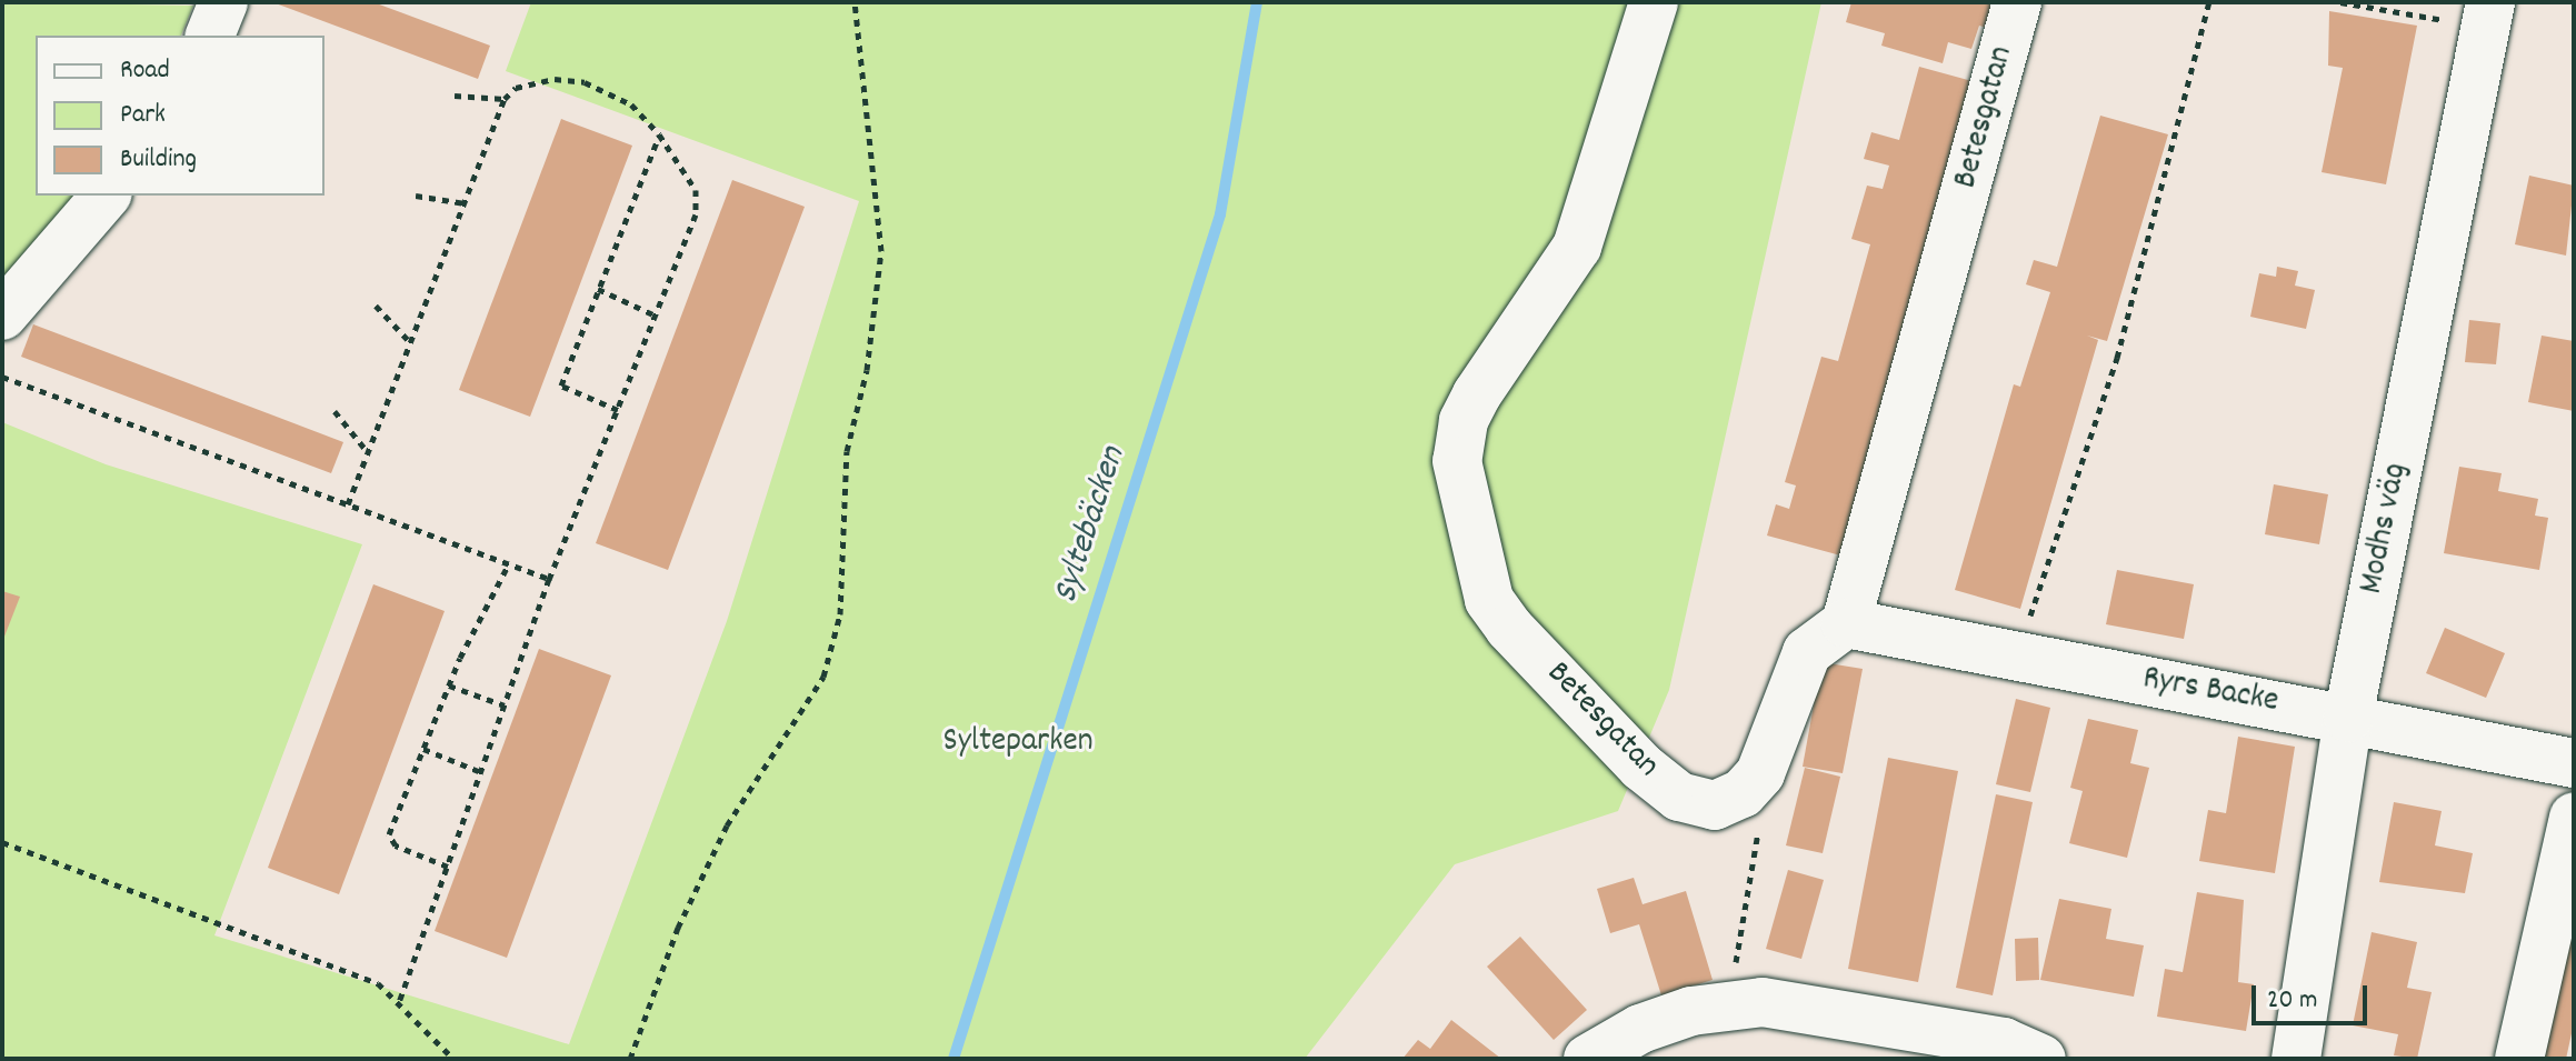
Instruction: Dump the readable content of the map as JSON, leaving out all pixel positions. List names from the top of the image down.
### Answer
{
  "streets": {
    "street": ["Betesgatan", "Modhs väg", "Ryrs Backe"]
  },
  "crossings": [
    ["Betesgatan", "Ryrs Backe"],
    ["Modhs väg", "Ryrs Backe"]
  ],
  "water": ["Syltebäcken"],
  "parks": ["Sylteparken"],
  "legend": ["Road", "Park", "Building"],
  "scale_bar": "20 m"
}
